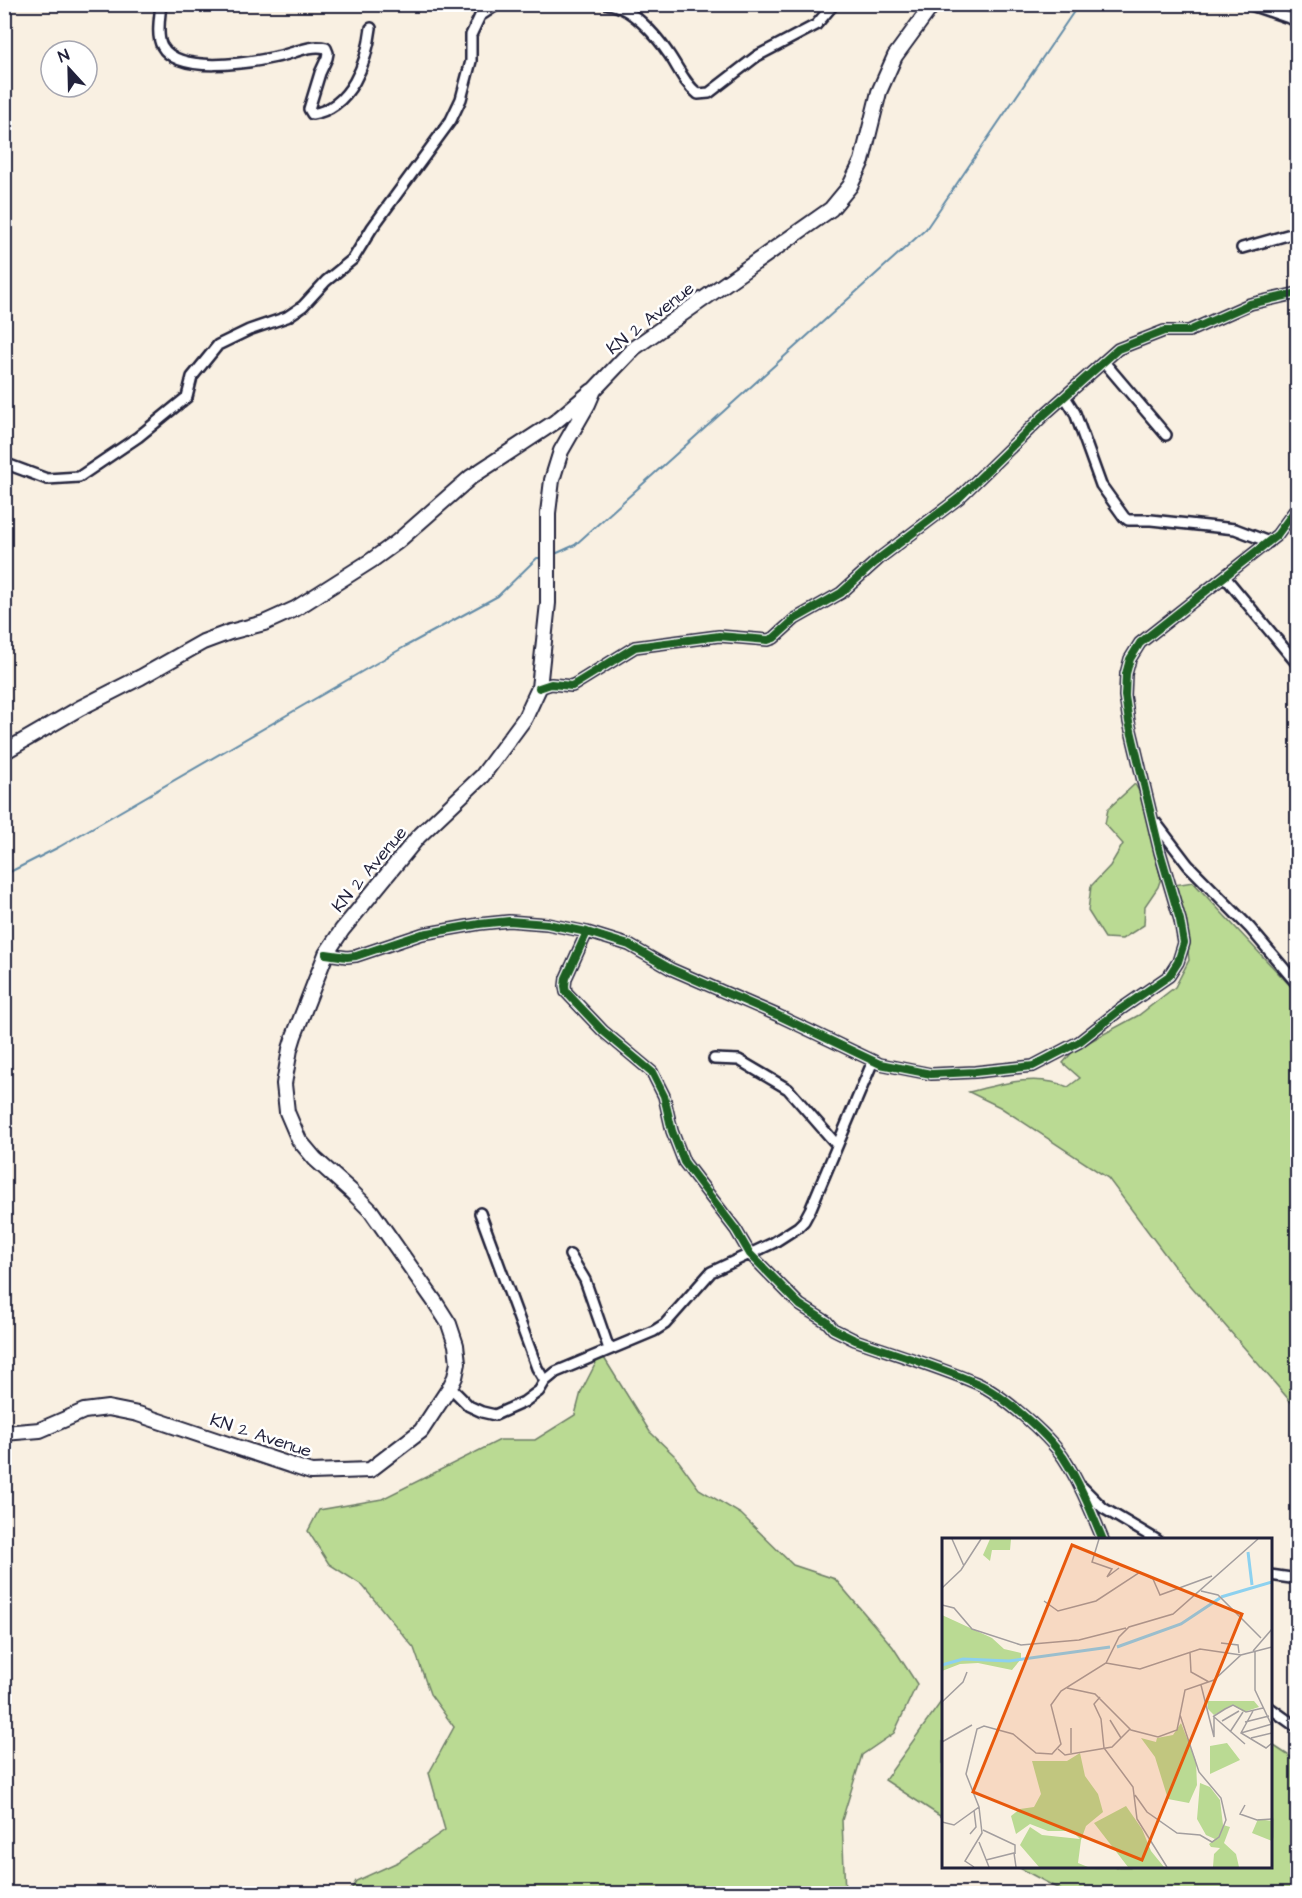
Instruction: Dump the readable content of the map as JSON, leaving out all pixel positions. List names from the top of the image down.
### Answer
{
  "streets": {
    "main road": ["KN 2 Avenue"]
  },
  "north": "top"
}
